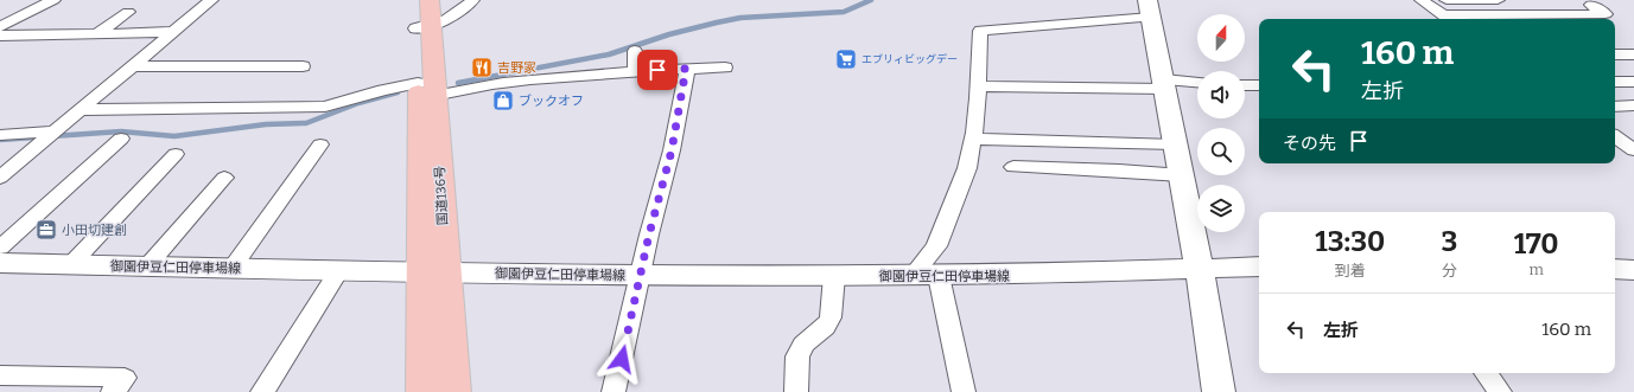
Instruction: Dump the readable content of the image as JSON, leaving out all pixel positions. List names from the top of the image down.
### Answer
{
  "streets": {
    "highway": ["国道136号"],
    "main road": ["御園伊豆仁田停車場線"]
  },
  "crossings": [
    ["国道136号", "御園伊豆仁田停車場線"]
  ],
  "places": {
    "supermarket": ["エブリィビッグデー"],
    "restaurant": ["吉野家"],
    "shop": ["ブックオフ"],
    "office": ["小田切建創"]
  },
  "north": "top",
  "page": {
    "turn": ["160 m", "左折"],
    "then": "その先",
    "eta": [
      "13:30",
      "到着",
      "3",
      "分",
      "170",
      "m"
    ],
    "list": [
      {
        "name": "左折",
        "value": "160 m"
      }
    ]
  }
}
